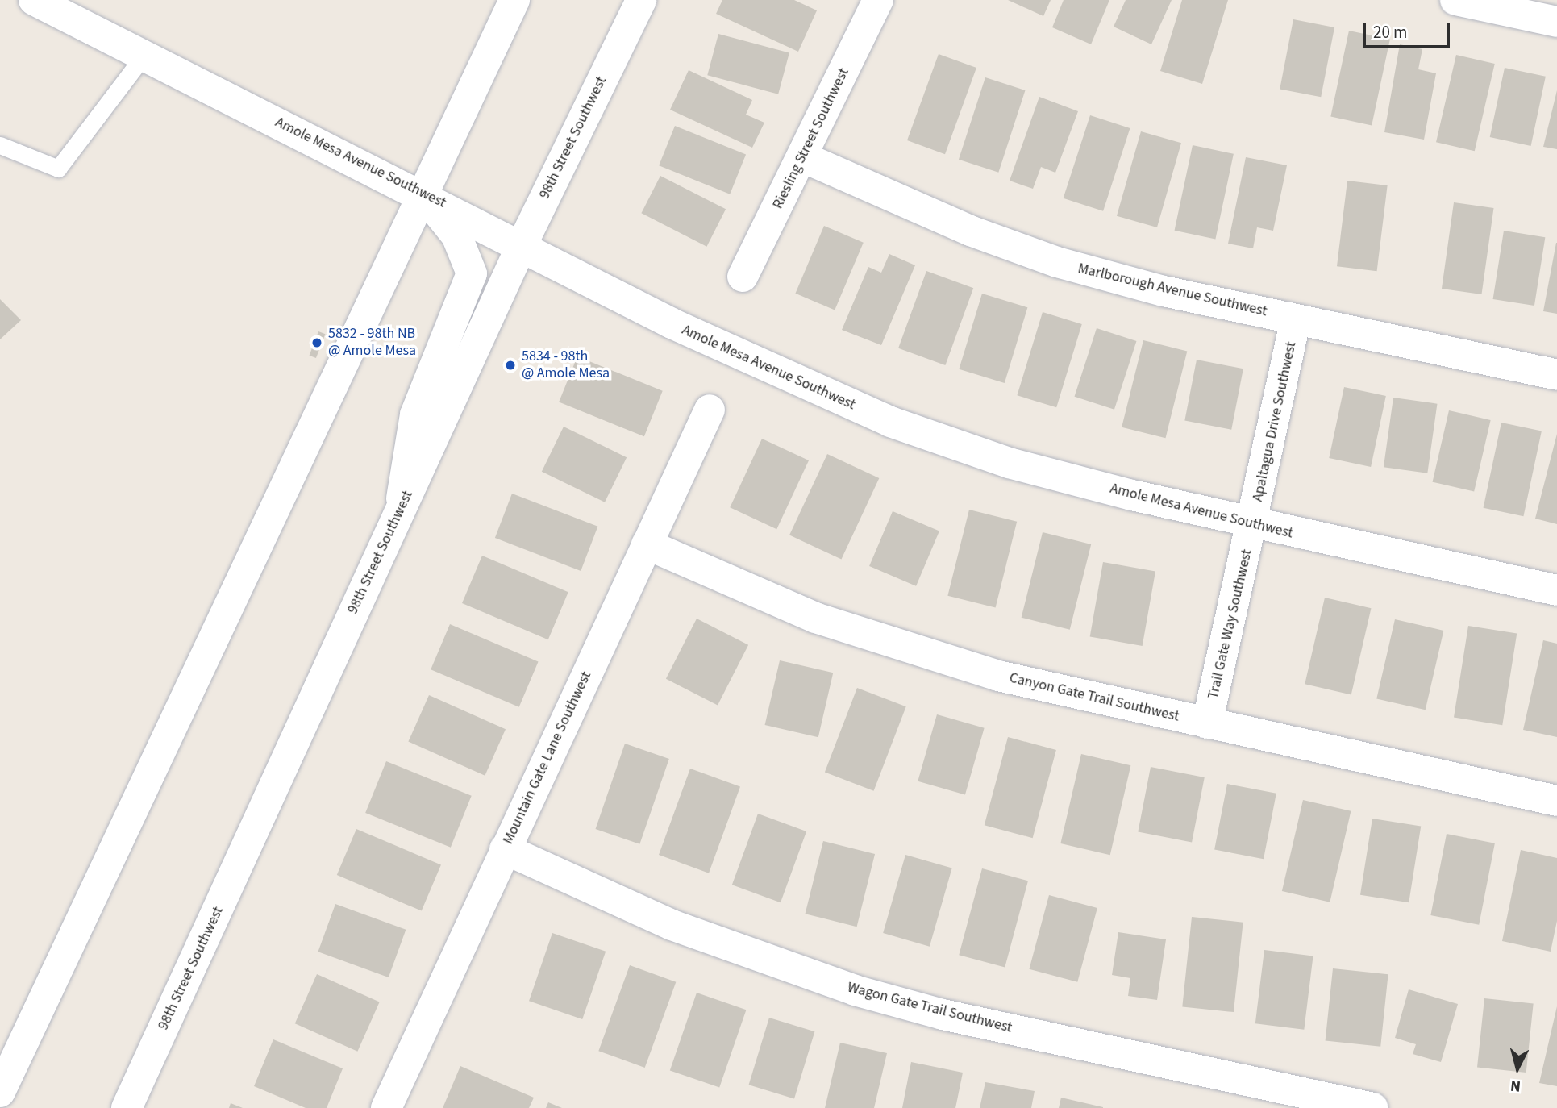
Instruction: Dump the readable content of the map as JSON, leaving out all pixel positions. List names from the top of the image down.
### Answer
{
  "streets": {
    "street": [
      "98th Street Southwest",
      "Riesling Street Southwest",
      "Amole Mesa Avenue Southwest",
      "Marlborough Avenue Southwest",
      "Apaltagua Drive Southwest",
      "Trail Gate Way Southwest",
      "Canyon Gate Trail Southwest",
      "Mountain Gate Lane Southwest",
      "Wagon Gate Trail Southwest"
    ]
  },
  "crossings": [
    ["98th Street Southwest", "Amole Mesa Avenue Southwest"],
    ["Riesling Street Southwest", "Marlborough Avenue Southwest"],
    ["Amole Mesa Avenue Southwest", "Apaltagua Drive Southwest"],
    ["Amole Mesa Avenue Southwest", "Trail Gate Way Southwest"],
    ["Marlborough Avenue Southwest", "Apaltagua Drive Southwest"],
    ["Apaltagua Drive Southwest", "Trail Gate Way Southwest"],
    ["Trail Gate Way Southwest", "Canyon Gate Trail Southwest"],
    ["Canyon Gate Trail Southwest", "Mountain Gate Lane Southwest"],
    ["Mountain Gate Lane Southwest", "Wagon Gate Trail Southwest"]
  ],
  "places": ["5832 - 98th NB @ Amole Mesa", "5834 - 98th @ Amole Mesa"],
  "scale_bar": "20 m",
  "north": "bottom"
}
